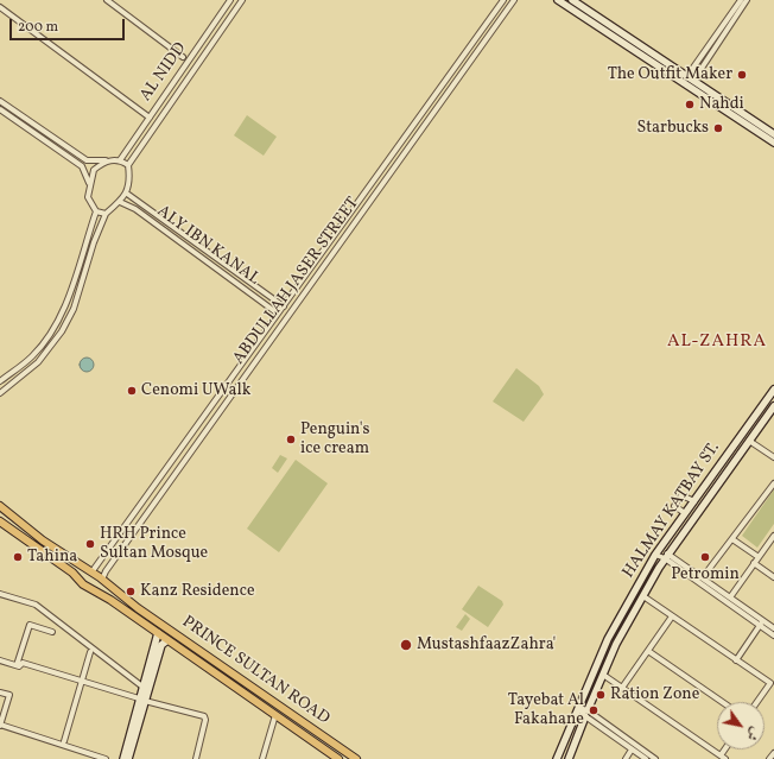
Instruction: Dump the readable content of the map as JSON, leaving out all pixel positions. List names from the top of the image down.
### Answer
{
  "streets": {
    "main road": ["PRINCE SULTAN ROAD"],
    "street": [
      "AL NIDD",
      "ALY IBN KANAL",
      "ABDULLAH JASER STREET",
      "HALMAY KATBAY ST."
    ]
  },
  "crossings": [
    ["AL NIDD", "ALY IBN KANAL"],
    ["ALY IBN KANAL", "ABDULLAH JASER STREET"],
    ["ABDULLAH JASER STREET", "PRINCE SULTAN ROAD"]
  ],
  "districts": ["AL-ZAHRA"],
  "places": [
    "The Outfit Maker",
    "Nahdi",
    "Starbucks",
    "Cenomi UWalk",
    "Penguin's ice cream",
    "HRH Prince Sultan Mosque",
    "Tahina",
    "Petromin",
    "Kanz Residence",
    "MustashfaazZahra'",
    "Ration Zone",
    "Tayebat Al Fakahane"
  ],
  "scale_bar": "200 m",
  "north": "bottom right"
}
